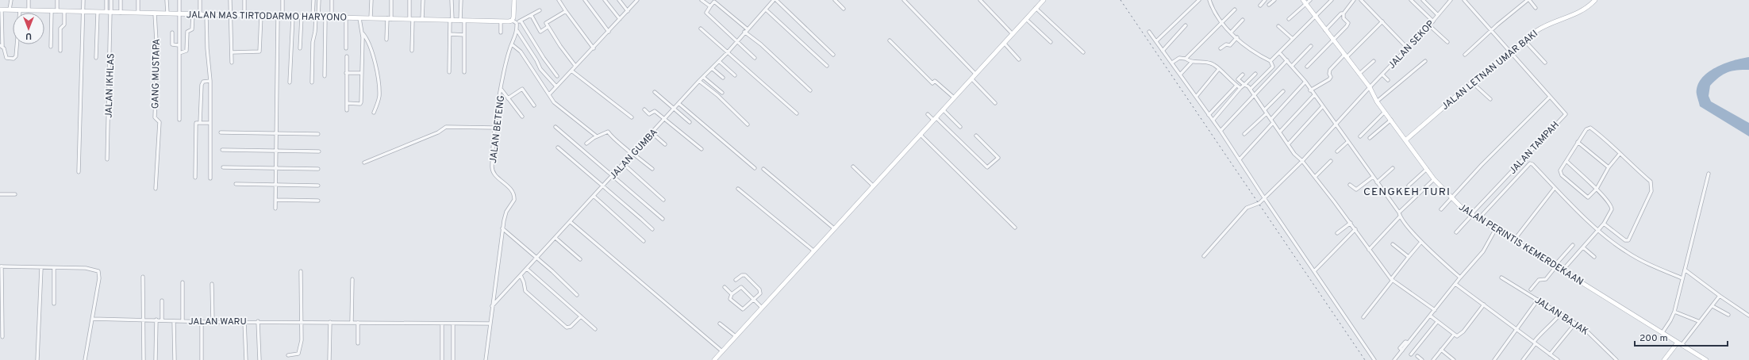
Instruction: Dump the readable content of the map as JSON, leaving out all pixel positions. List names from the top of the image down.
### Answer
{
  "streets": {
    "street": [
      "JALAN MAS TIRTODARMO HARYONO",
      "JALAN SEKOP",
      "JALAN LETNAN UMAR BAKI",
      "GANG MUSTAPA",
      "JALAN IKHLAS",
      "JALAN BETENG",
      "JALAN TAMPAH",
      "JALAN GUMBA",
      "JALAN PERINTIS KEMERDEKAAN",
      "JALAN BAJAK",
      "JALAN WARU"
    ]
  },
  "crossings": [
    ["JALAN MAS TIRTODARMO HARYONO", "GANG MUSTAPA"],
    ["JALAN MAS TIRTODARMO HARYONO", "JALAN IKHLAS"],
    ["JALAN MAS TIRTODARMO HARYONO", "JALAN BETENG"],
    ["JALAN SEKOP", "JALAN PERINTIS KEMERDEKAAN"],
    ["JALAN LETNAN UMAR BAKI", "JALAN TAMPAH"],
    ["JALAN LETNAN UMAR BAKI", "JALAN PERINTIS KEMERDEKAAN"],
    ["JALAN BETENG", "JALAN GUMBA"],
    ["JALAN BETENG", "JALAN WARU"],
    ["JALAN TAMPAH", "JALAN PERINTIS KEMERDEKAAN"]
  ],
  "districts": ["CENGKEH TURI"],
  "scale_bar": "200 m",
  "north": "bottom"
}
